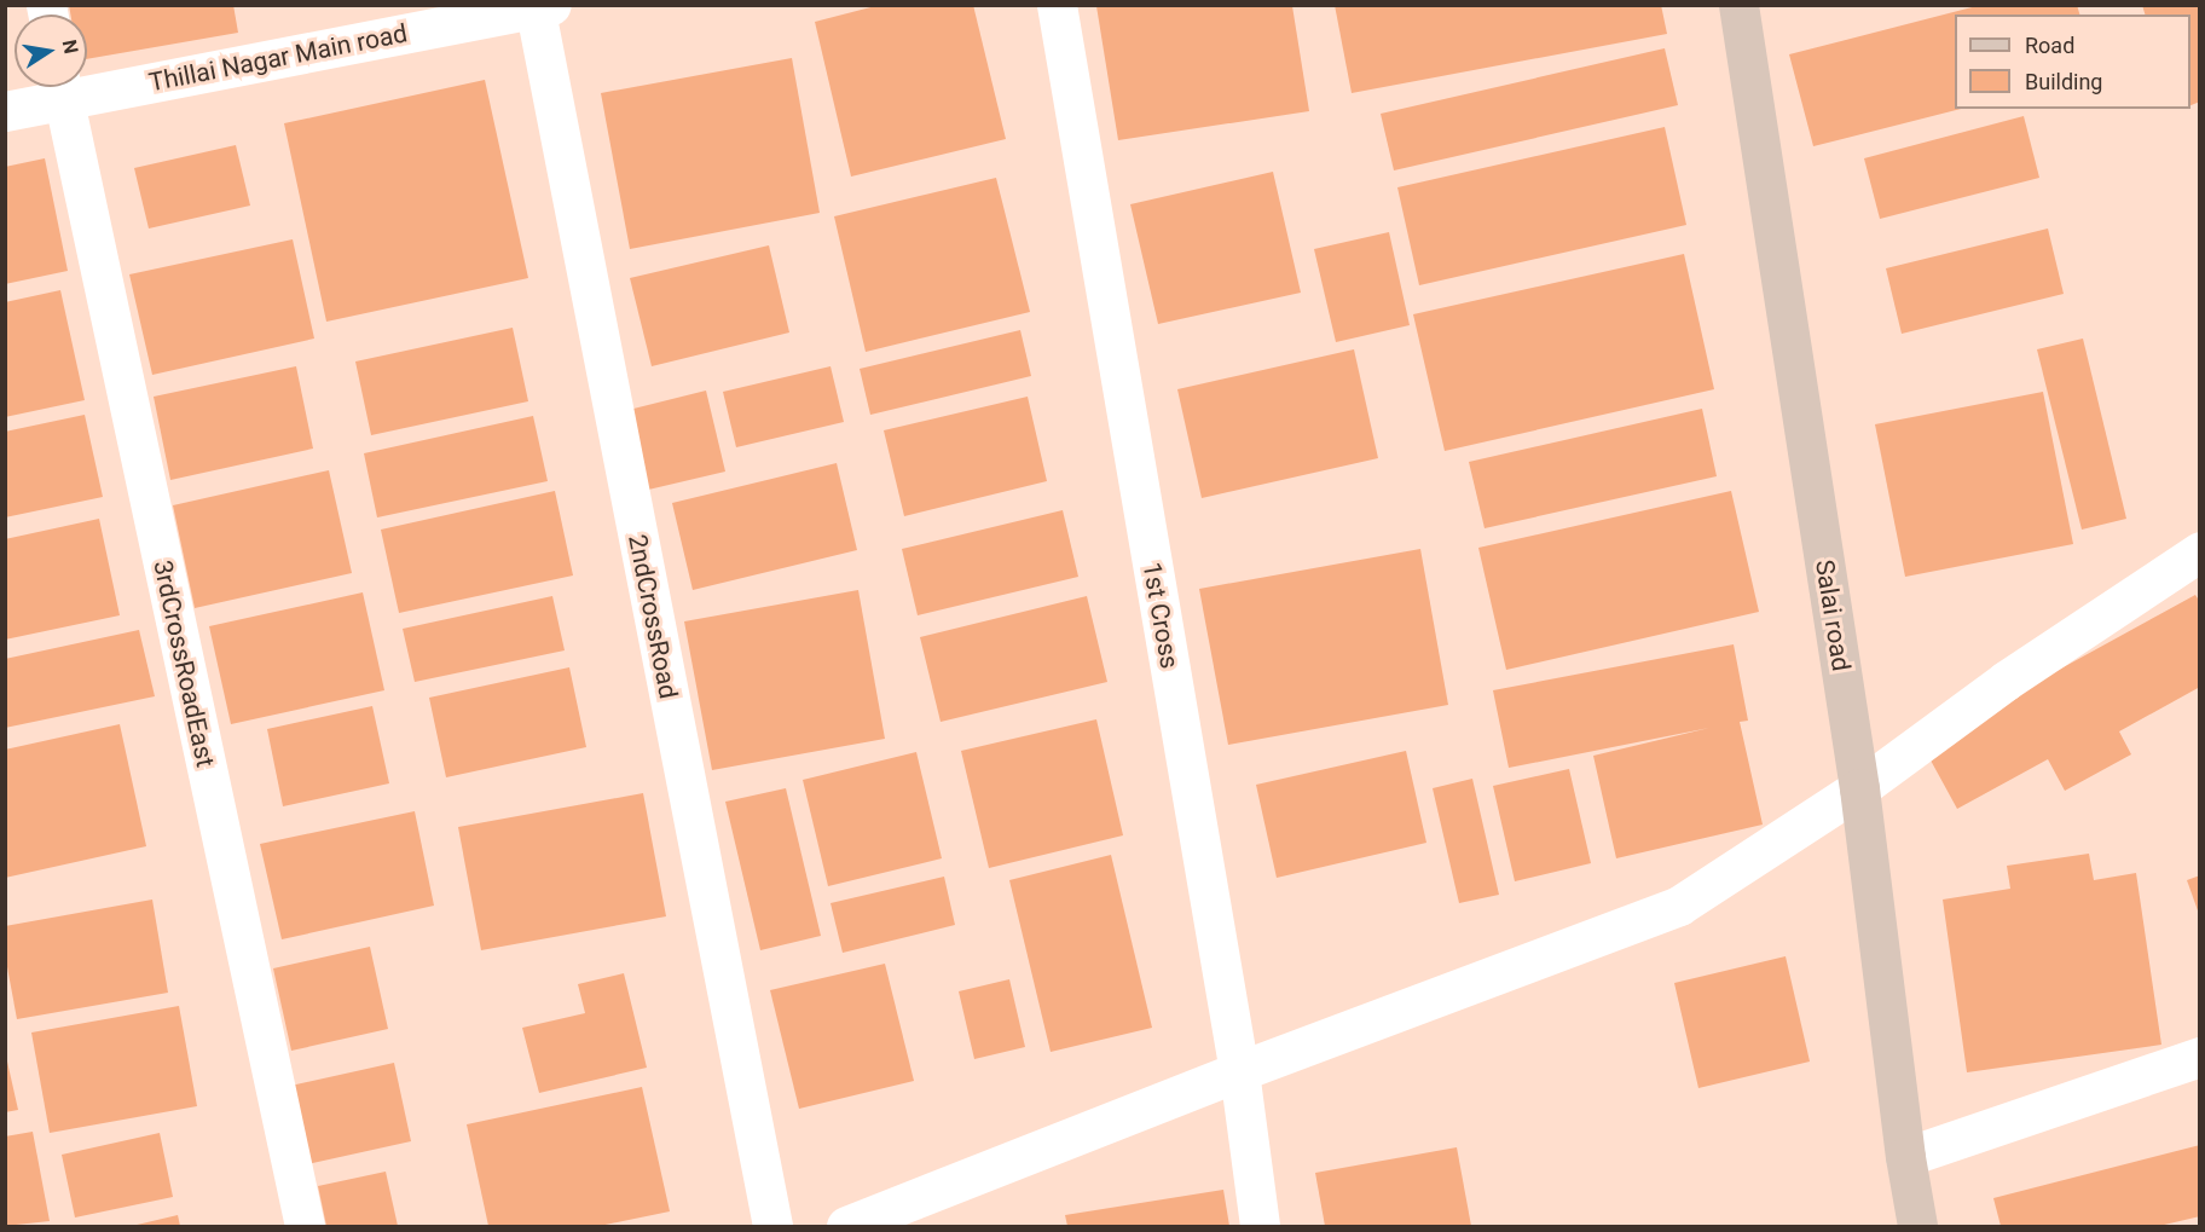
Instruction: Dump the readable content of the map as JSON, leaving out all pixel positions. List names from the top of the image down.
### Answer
{
  "streets": {
    "main road": ["Salai road"],
    "street": [
      "Thillai Nagar Main road",
      "1st Cross",
      "2ndCrossRoad",
      "3rdCrossRoadEast"
    ]
  },
  "crossings": [
    ["Thillai Nagar Main road", "2ndCrossRoad"],
    ["Thillai Nagar Main road", "3rdCrossRoadEast"]
  ],
  "legend": ["Road", "Building"],
  "north": "right"
}
